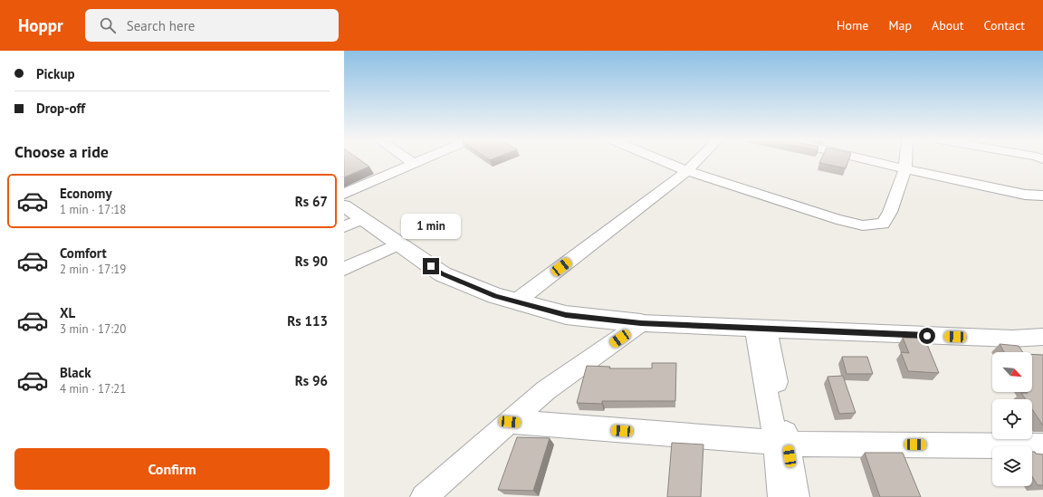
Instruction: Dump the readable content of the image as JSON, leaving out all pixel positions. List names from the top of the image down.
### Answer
{
  "north": "bottom right",
  "page": {
    "header": "Hoppr",
    "search": "Search here",
    "nav": [
      "Home",
      "Map",
      "About",
      "Contact"
    ],
    "banner": ["Pickup", "Drop-off"],
    "heading": "Choose a ride",
    "list": [
      {
        "name": "Economy",
        "note": "1 min · 17:18",
        "value": "Rs 67"
      },
      {
        "name": "Comfort",
        "note": "2 min · 17:19",
        "value": "Rs 90"
      },
      {
        "name": "XL",
        "note": "3 min · 17:20",
        "value": "Rs 113"
      },
      {
        "name": "Black",
        "note": "4 min · 17:21",
        "value": "Rs 96"
      }
    ],
    "bubble": "1 min",
    "buttons": "Confirm"
  }
}
